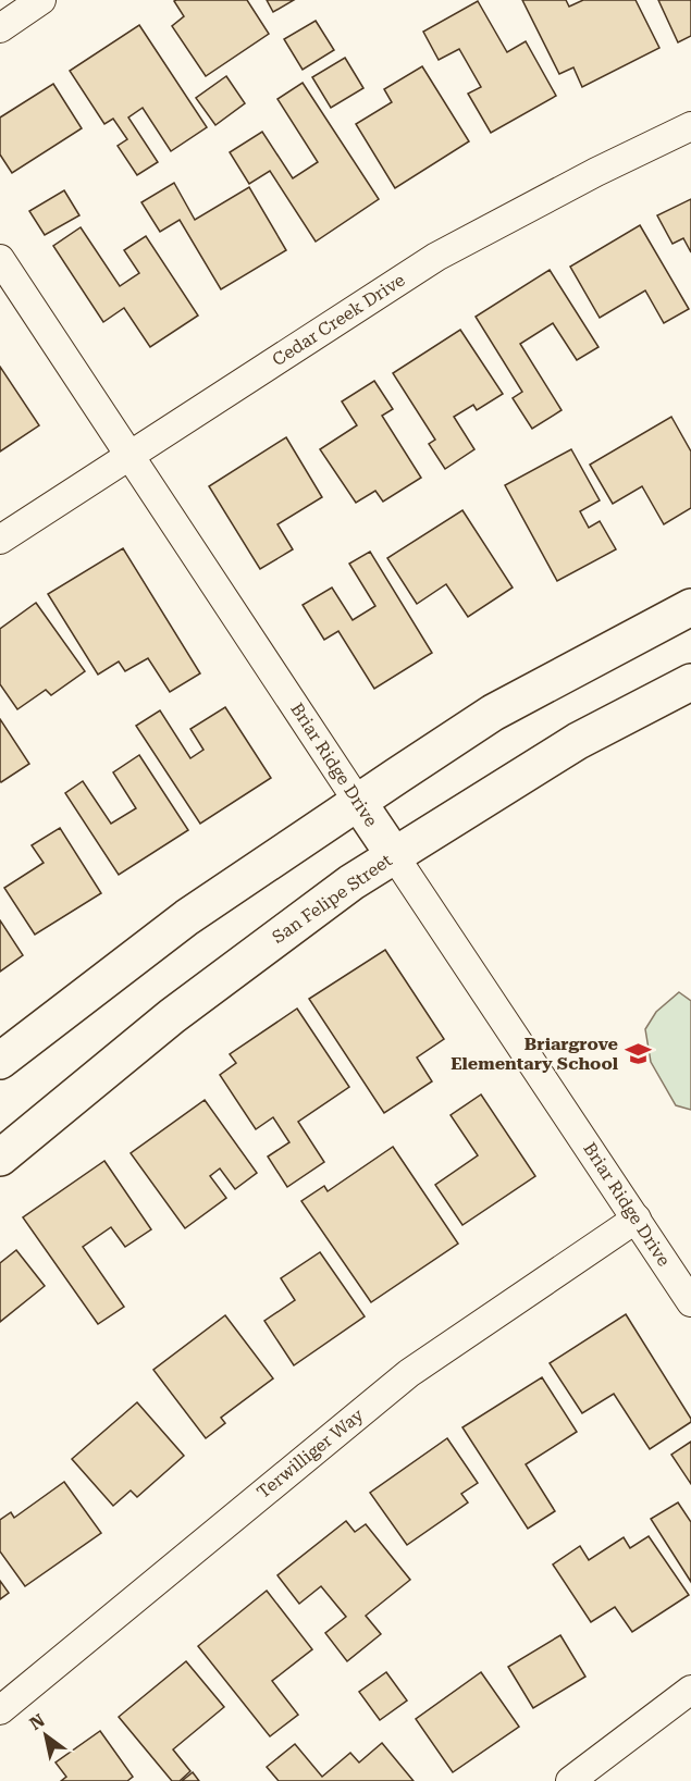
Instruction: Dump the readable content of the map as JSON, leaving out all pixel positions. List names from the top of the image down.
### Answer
{
  "streets": {
    "main road": ["Briar Ridge Drive", "San Felipe Street"],
    "street": ["Cedar Creek Drive", "Terwilliger Way"]
  },
  "crossings": [
    ["Cedar Creek Drive", "Briar Ridge Drive"],
    ["Briar Ridge Drive", "San Felipe Street"],
    ["Briar Ridge Drive", "Terwilliger Way"]
  ],
  "places": {
    "school or university": ["Briargrove Elementary School"]
  },
  "north": "top left"
}
